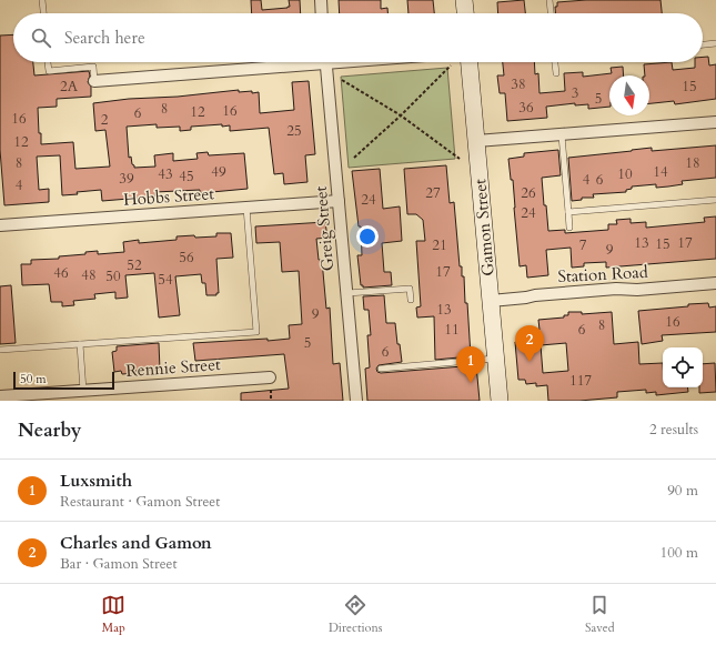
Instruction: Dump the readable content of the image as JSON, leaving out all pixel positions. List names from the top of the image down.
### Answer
{
  "streets": {
    "street": [
      "Hobbs Street",
      "Gamon Street",
      "Greig Street",
      "Station Road",
      "Rennie Street"
    ]
  },
  "crossings": [
    ["Hobbs Street", "Greig Street"],
    ["Gamon Street", "Station Road"]
  ],
  "house_numbers": [
    "38",
    "2A",
    "15",
    "3",
    "5",
    "36",
    "8",
    "16",
    "12",
    "6",
    "16",
    "2",
    "25",
    "12",
    "8",
    "18",
    "49",
    "14",
    "43",
    "10",
    "45",
    "39",
    "4",
    "6",
    "4",
    "27",
    "26",
    "24",
    "24",
    "13",
    "17",
    "15",
    "21",
    "7",
    "9",
    "56",
    "52",
    "17",
    "46",
    "48",
    "50",
    "54",
    "13",
    "9",
    "16",
    "8",
    "11",
    "6",
    "5",
    "6",
    "117"
  ],
  "scale_bar": "50 m",
  "north": "bottom",
  "page": {
    "search": "Search here",
    "pins": ["2", "1"],
    "scale": "50 m",
    "heading": ["Nearby", "2 results"],
    "list": [
      {
        "mark": "1",
        "name": "Luxsmith",
        "note": "Restaurant · Gamon Street",
        "value": "90 m"
      },
      {
        "mark": "2",
        "name": "Charles and Gamon",
        "note": "Bar · Gamon Street",
        "value": "100 m"
      }
    ],
    "nav": ["Map", "Directions", "Saved"]
  }
}
